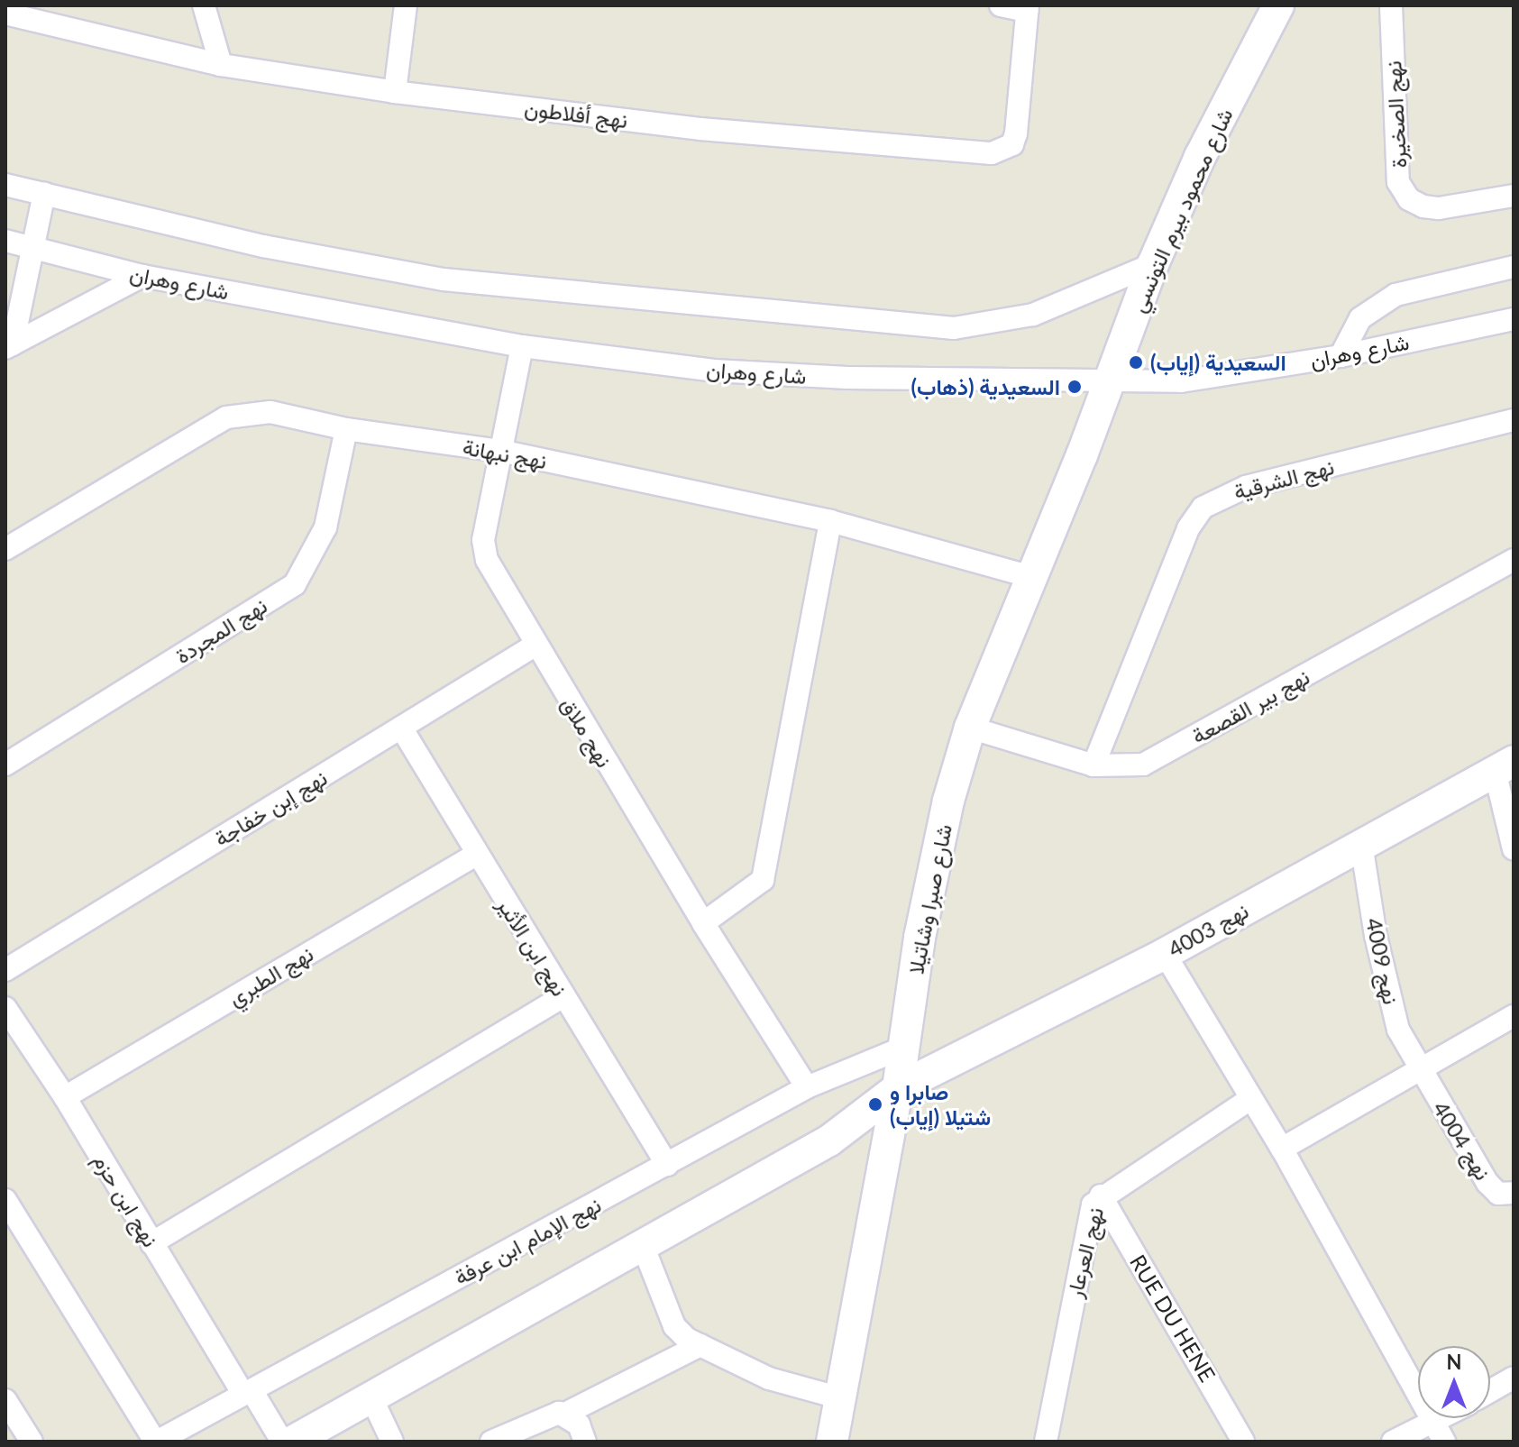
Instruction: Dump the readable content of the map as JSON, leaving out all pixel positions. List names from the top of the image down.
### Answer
{
  "streets": {
    "main road": ["شارع محمود بيرم التونسي", "شارع صبرا وشاتيلا", "نهج 4003"],
    "street": [
      "نهج أفلاطون",
      "نهج الصخيرة",
      "شارع وهران",
      "نهج نبهانة",
      "نهج الشرقية",
      "نهج المجردة",
      "نهج بير القصعة",
      "نهج ملاق",
      "نهج إبن خفاجة",
      "نهج ابن الأثير",
      "نهج 4009",
      "نهج الطبري",
      "نهج 4004",
      "نهج ابن حزم",
      "نهج الإمام ابن عرفة",
      "نهج العرعار",
      "RUE DU HENE"
    ]
  },
  "crossings": [
    ["شارع محمود بيرم التونسي", "شارع وهران"],
    ["شارع محمود بيرم التونسي", "شارع صبرا وشاتيلا"],
    ["شارع وهران", "نهج ملاق"],
    ["شارع وهران", "شارع صبرا وشاتيلا"],
    ["نهج نبهانة", "نهج المجردة"],
    ["نهج نبهانة", "نهج ملاق"],
    ["نهج نبهانة", "شارع صبرا وشاتيلا"],
    ["نهج الشرقية", "نهج بير القصعة"],
    ["نهج بير القصعة", "شارع صبرا وشاتيلا"],
    ["نهج ملاق", "نهج إبن خفاجة"],
    ["نهج ملاق", "نهج الإمام ابن عرفة"],
    ["نهج إبن خفاجة", "نهج ابن الأثير"],
    ["شارع صبرا وشاتيلا", "نهج 4003"],
    ["شارع صبرا وشاتيلا", "نهج الإمام ابن عرفة"],
    ["نهج 4003", "نهج 4009"],
    ["نهج ابن الأثير", "نهج الطبري"],
    ["نهج ابن الأثير", "نهج الإمام ابن عرفة"],
    ["نهج 4009", "نهج 4004"],
    ["نهج الطبري", "نهج ابن حزم"],
    ["نهج ابن حزم", "نهج الإمام ابن عرفة"],
    ["نهج العرعار", "RUE DU HENE"]
  ],
  "places": ["السعيدية (إياب)", "السعيدية (ذهاب)", "صابرا و شتيلا (إياب)"],
  "north": "top"
}
